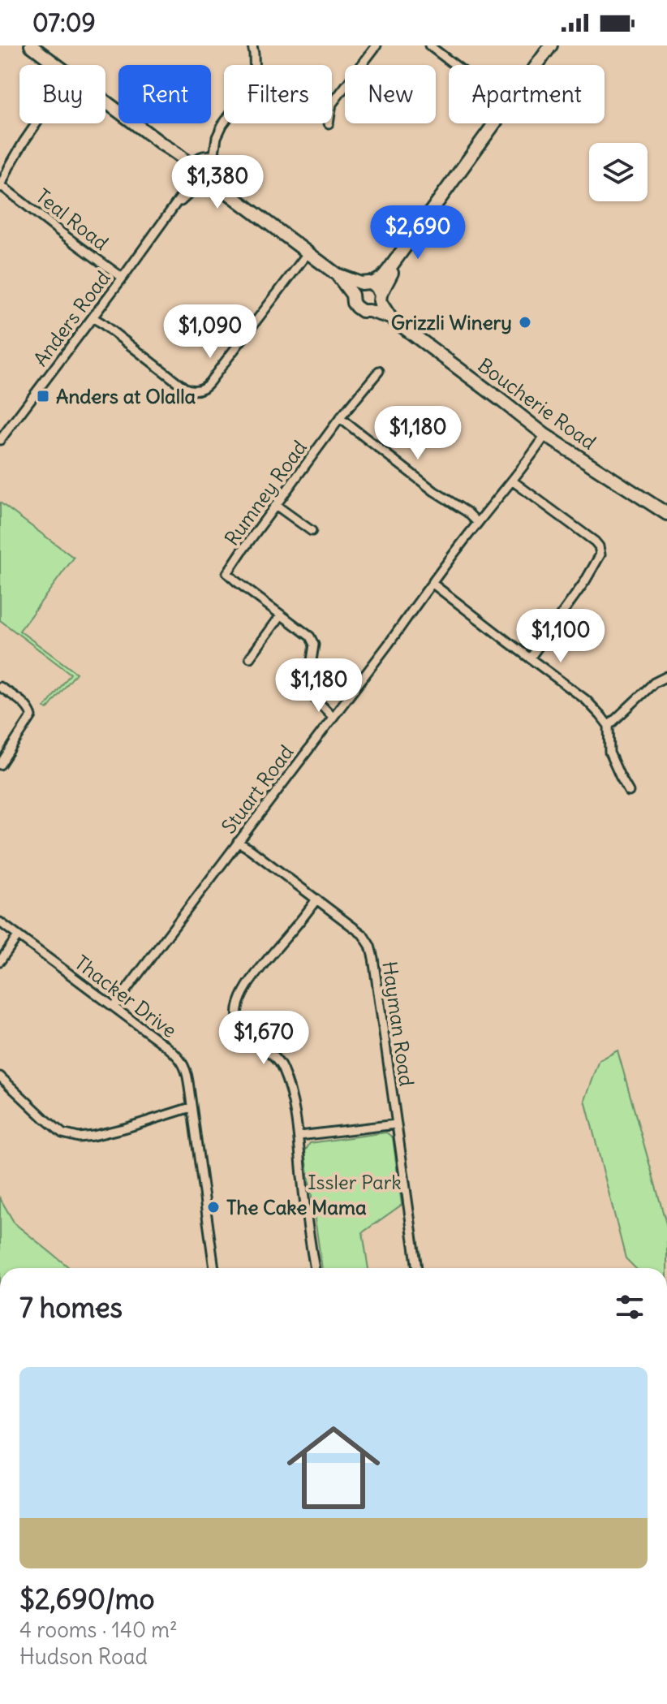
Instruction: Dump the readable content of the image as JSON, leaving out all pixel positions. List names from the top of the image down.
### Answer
{
  "streets": {
    "main road": ["Boucherie Road"],
    "street": [
      "Teal Road",
      "Anders Road",
      "Rumney Road",
      "Stuart Road",
      "Thacker Drive",
      "Hayman Road"
    ]
  },
  "crossings": [
    ["Teal Road", "Anders Road"],
    ["Anders Road", "Boucherie Road"],
    ["Boucherie Road", "Stuart Road"],
    ["Rumney Road", "Stuart Road"],
    ["Stuart Road", "Thacker Drive"],
    ["Stuart Road", "Hayman Road"]
  ],
  "parks": ["Issler Park"],
  "places": {
    "other": ["Grizzli Winery", "The Cake Mama"],
    "transit": ["Anders at Olalla"]
  },
  "page": {
    "status": "07:09",
    "chip": [
      "Buy",
      "Rent",
      "Filters",
      "New",
      "Apartment"
    ],
    "price": [
      "$1,380",
      "$2,690",
      "$1,090",
      "$1,180",
      "$1,100",
      "$1,180",
      "$1,670"
    ],
    "heading": "7 homes",
    "list": [
      {
        "name": "$2,690/mo",
        "note": "4 rooms · 140 m² · Hudson Road"
      }
    ]
  }
}
